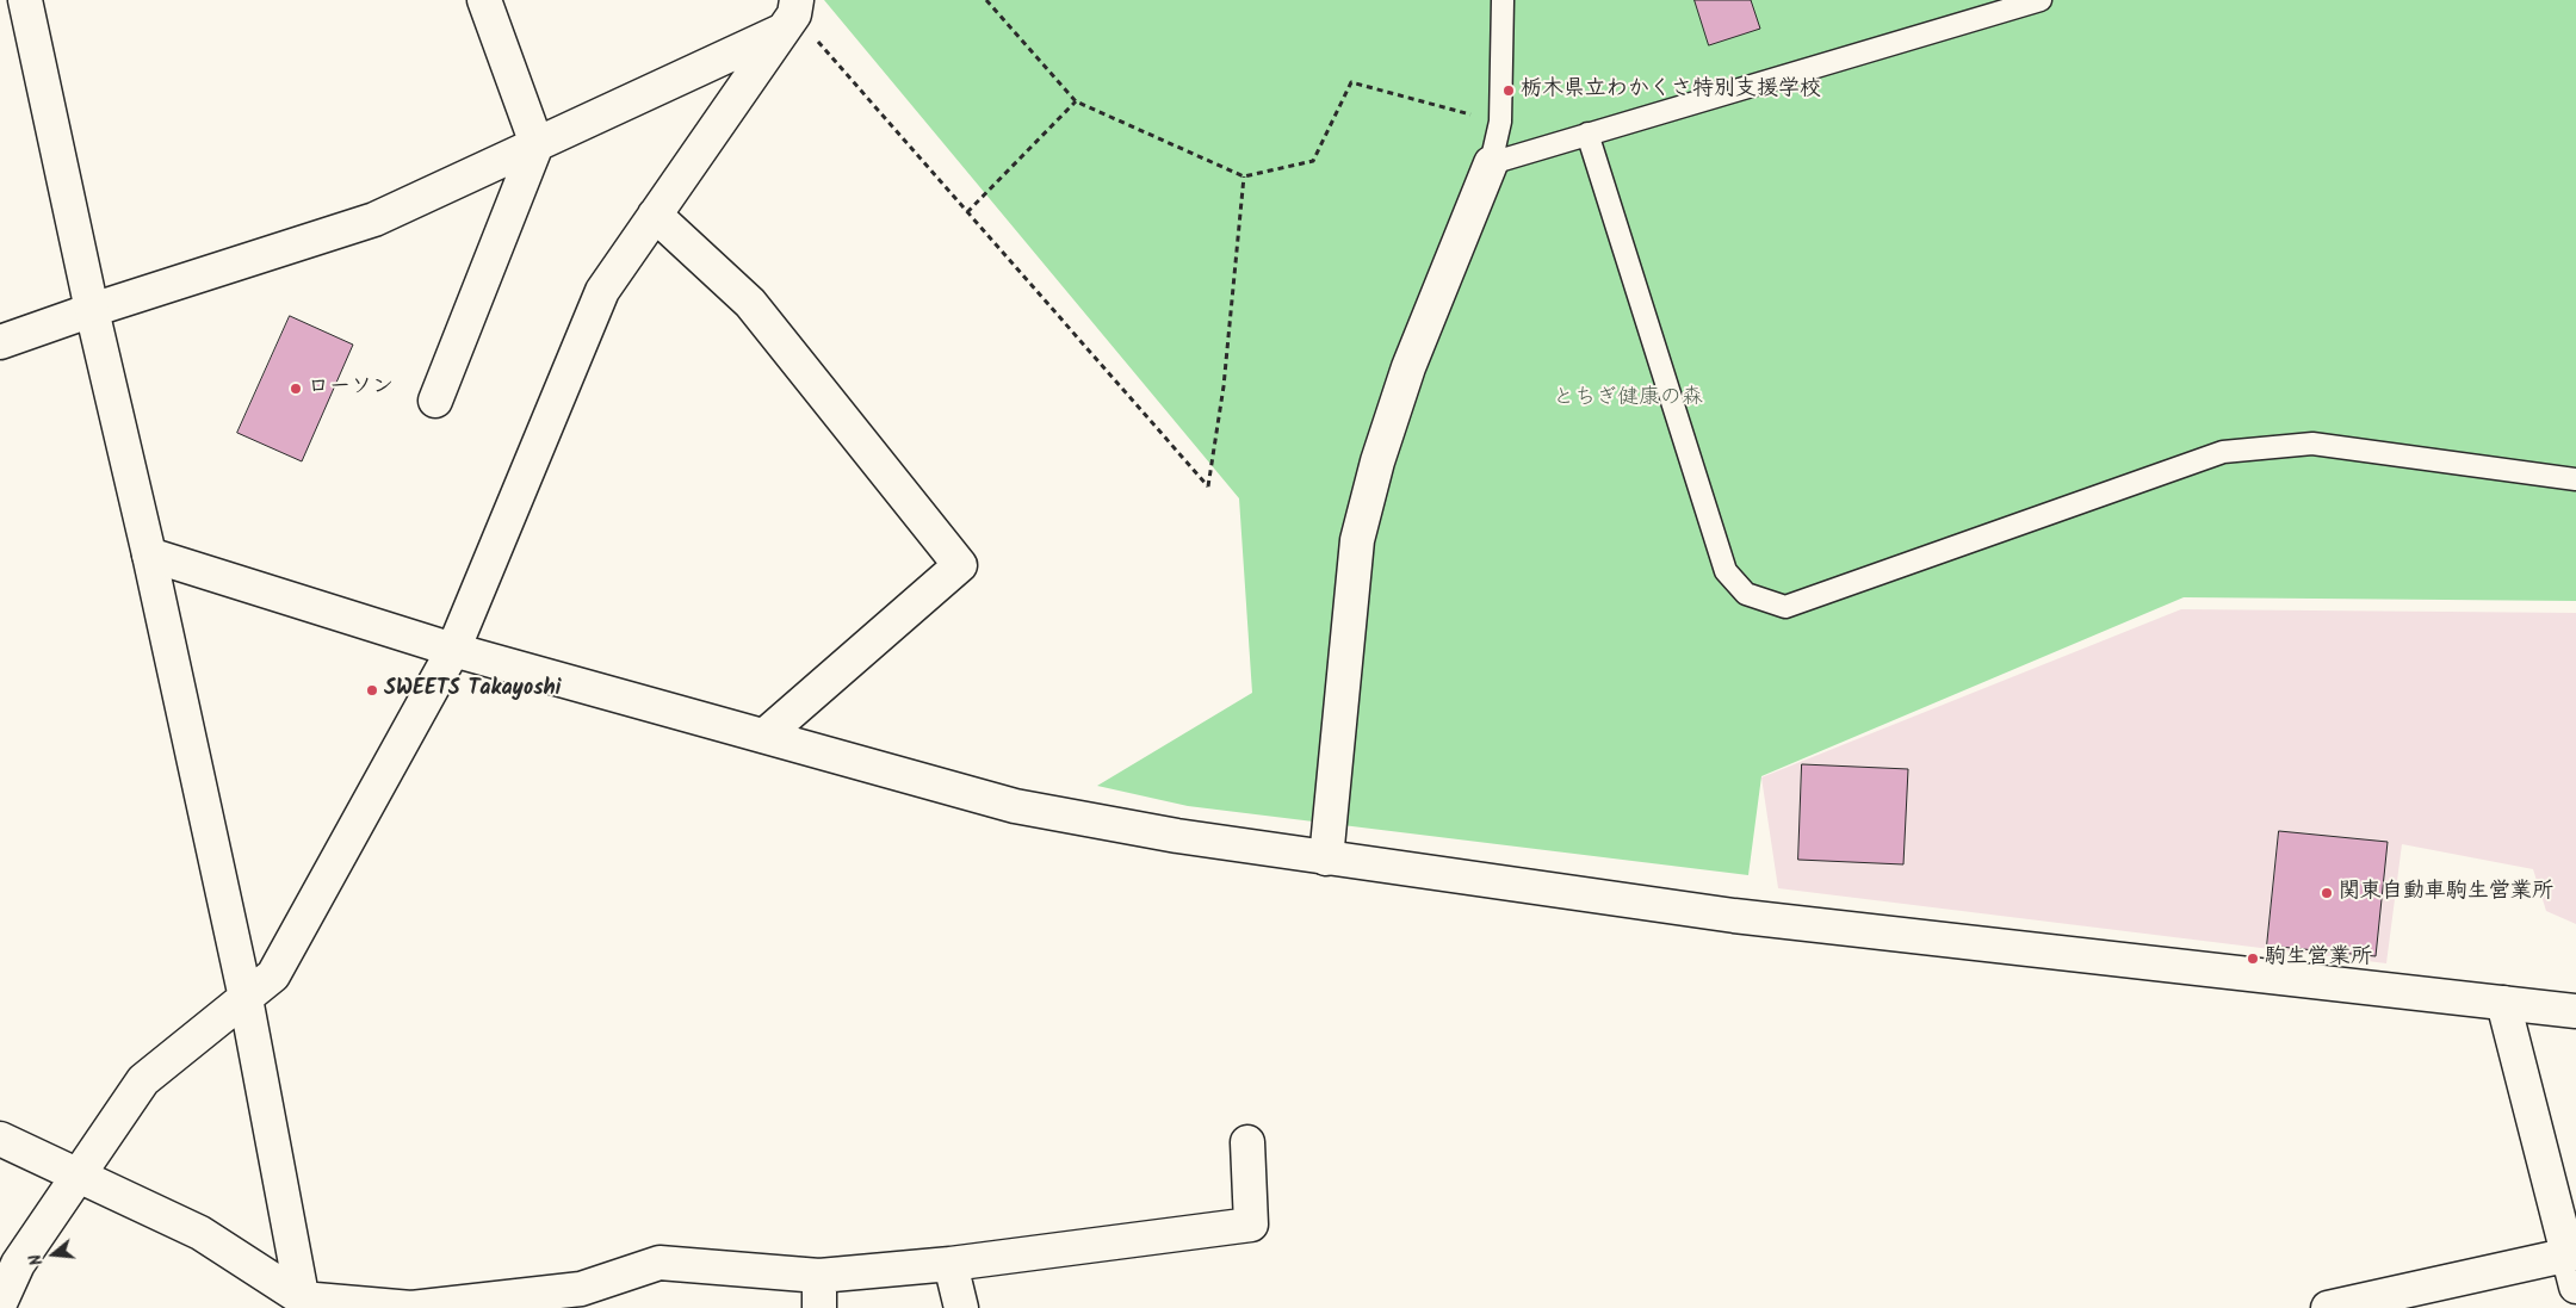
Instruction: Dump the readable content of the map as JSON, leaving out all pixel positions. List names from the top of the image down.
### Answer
{
  "parks": ["とちぎ健康の森"],
  "places": [
    "栃木県立わかくさ特別支援学校",
    "ローソン",
    "SWEETS Takayoshi",
    "関東自動車駒生営業所",
    "駒生営業所"
  ],
  "north": "left"
}
